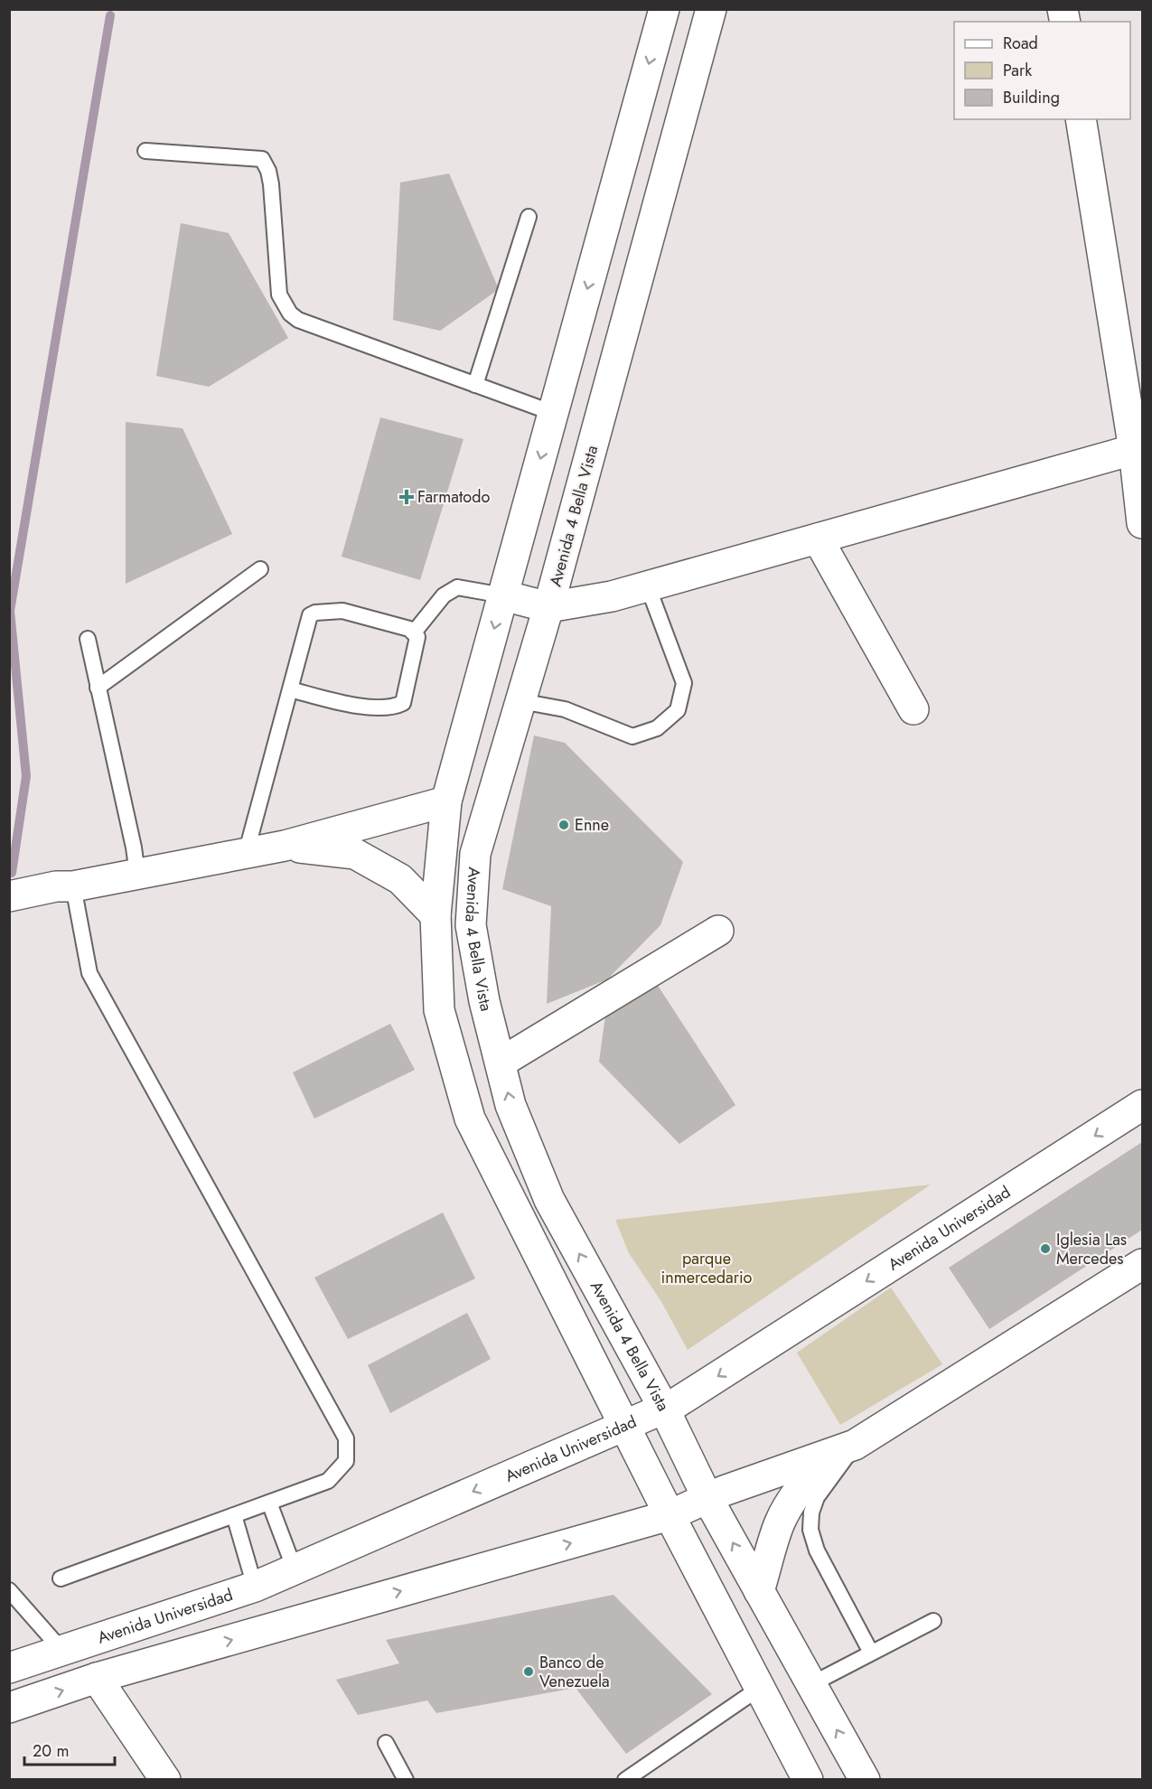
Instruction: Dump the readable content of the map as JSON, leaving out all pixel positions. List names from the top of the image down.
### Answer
{
  "streets": {
    "street": ["Avenida 4 Bella Vista", "Avenida Universidad"]
  },
  "crossings": [
    ["Avenida 4 Bella Vista", "Avenida Universidad"]
  ],
  "parks": ["parque inmercedario"],
  "places": {
    "health": ["Farmatodo"],
    "other": ["Enne", "Iglesia Las Mercedes", "Banco de Venezuela"]
  },
  "legend": ["Road", "Park", "Building"],
  "scale_bar": "20 m"
}
